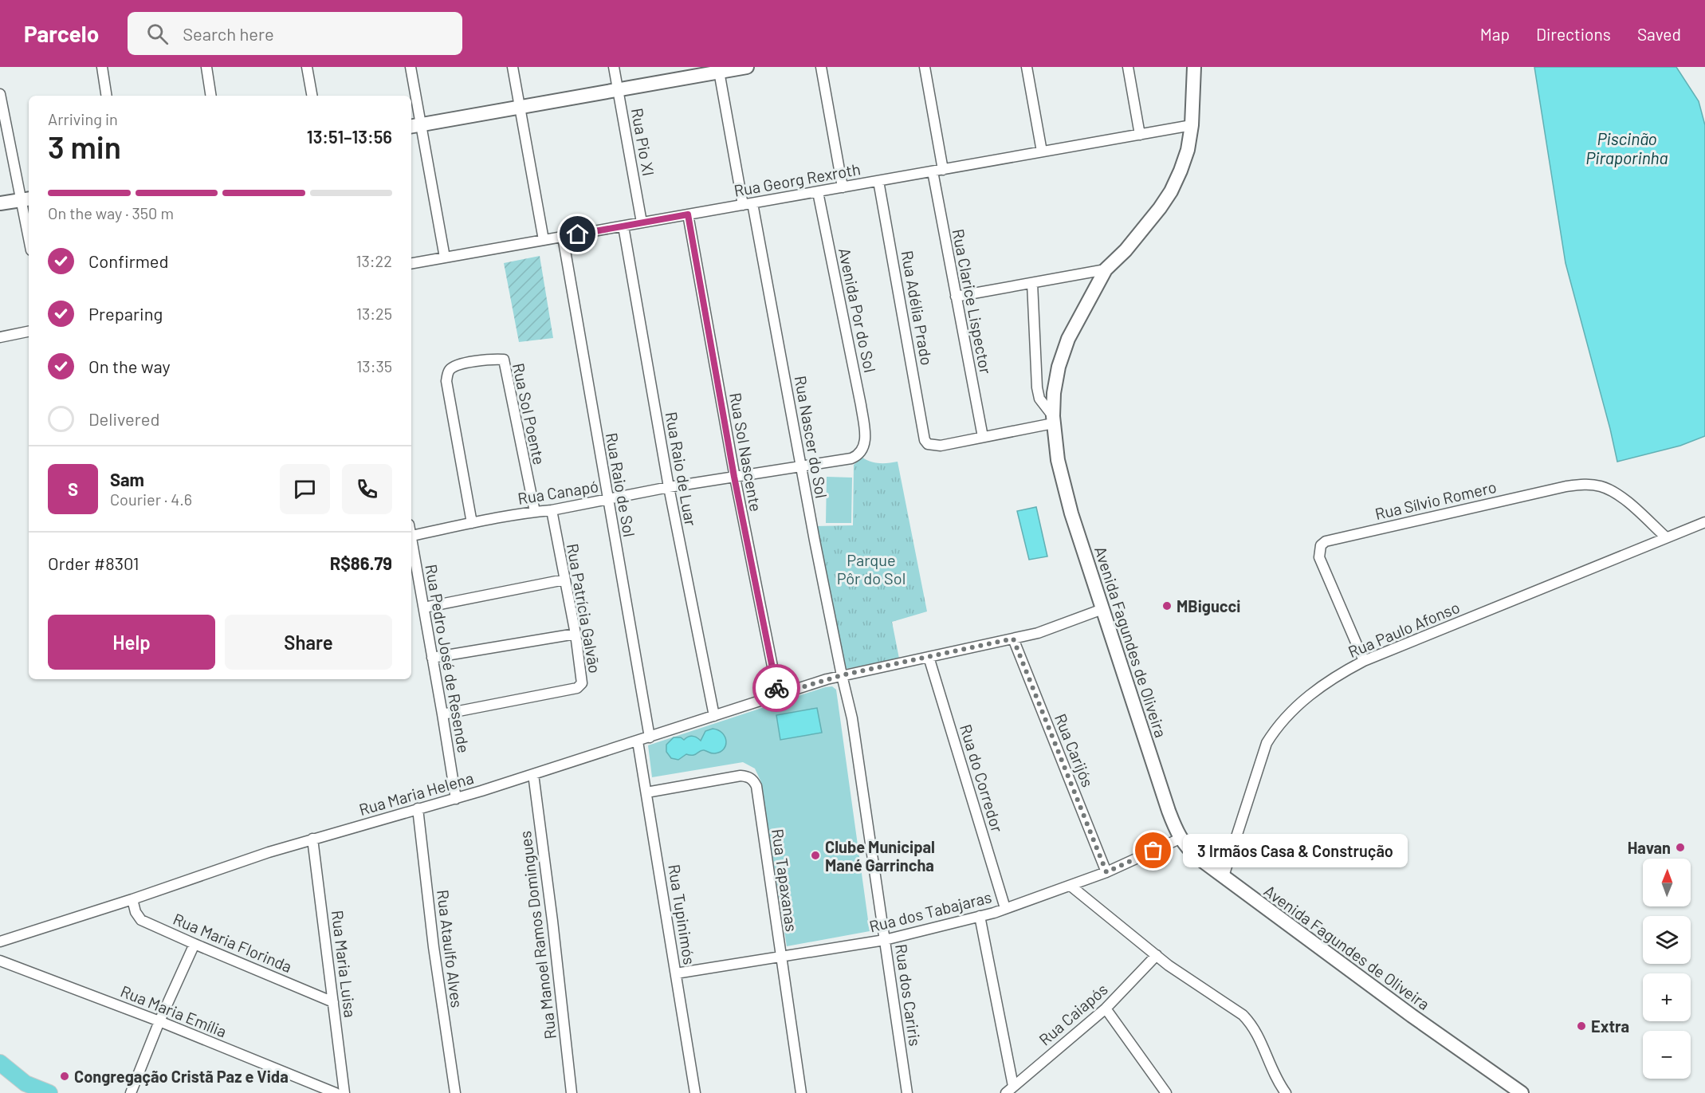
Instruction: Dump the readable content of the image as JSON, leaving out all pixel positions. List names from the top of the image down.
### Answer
{
  "streets": {
    "main road": ["Avenida Fagundes de Oliveira"],
    "street": [
      "Rua Pio XI",
      "Rua Georg Rexroth",
      "Rua Clarice Lispector",
      "Rua Adélia Prado",
      "Avenida Por do Sol",
      "Rua Sol Poente",
      "Rua Nascer do Sol",
      "Rua Sol Nascente",
      "Rua Raio de Luar",
      "Rua Raio de Sol",
      "Rua Canapó",
      "Rua Sílvio Romero",
      "Rua Patrícia Galvão",
      "Rua Paulo Afonso",
      "Rua Pedro José de Resende",
      "Rua Carijós",
      "Rua do Corredor",
      "Rua Maria Helena",
      "Rua Tapaxanas",
      "Rua dos Tabajaras",
      "Rua Tupinimós",
      "Rua Manoel Ramos Domingues",
      "Rua Maria Florinda",
      "Rua Ataulfo Alves",
      "Rua Maria Luisa",
      "Rua dos Cariris",
      "Rua Maria Emília",
      "Rua Caiapós"
    ]
  },
  "crossings": [
    ["Rua Pio XI", "Rua Georg Rexroth"],
    ["Rua Georg Rexroth", "Rua Clarice Lispector"],
    ["Rua Georg Rexroth", "Rua Adélia Prado"],
    ["Rua Georg Rexroth", "Avenida Por do Sol"],
    ["Rua Georg Rexroth", "Rua Nascer do Sol"],
    ["Rua Georg Rexroth", "Rua Sol Nascente"],
    ["Rua Georg Rexroth", "Rua Raio de Luar"],
    ["Rua Georg Rexroth", "Rua Raio de Sol"],
    ["Rua Georg Rexroth", "Avenida Fagundes de Oliveira"],
    ["Rua Clarice Lispector", "Rua Adélia Prado"],
    ["Avenida Por do Sol", "Rua Canapó"],
    ["Rua Sol Poente", "Rua Canapó"],
    ["Rua Nascer do Sol", "Rua Canapó"],
    ["Rua Nascer do Sol", "Rua Maria Helena"],
    ["Rua Nascer do Sol", "Rua dos Cariris"],
    ["Rua Sol Nascente", "Rua Canapó"],
    ["Rua Sol Nascente", "Rua Maria Helena"],
    ["Rua Raio de Luar", "Rua Canapó"],
    ["Rua Raio de Luar", "Rua Maria Helena"],
    ["Rua Raio de Sol", "Rua Canapó"],
    ["Rua Raio de Sol", "Rua Maria Helena"],
    ["Rua Canapó", "Rua Patrícia Galvão"],
    ["Rua Canapó", "Rua Pedro José de Resende"],
    ["Rua Sílvio Romero", "Rua Paulo Afonso"],
    ["Rua Patrícia Galvão", "Rua Pedro José de Resende"],
    ["Rua Paulo Afonso", "Avenida Fagundes de Oliveira"],
    ["Avenida Fagundes de Oliveira", "Rua Maria Helena"],
    ["Avenida Fagundes de Oliveira", "Rua dos Tabajaras"],
    ["Rua Pedro José de Resende", "Rua Maria Helena"],
    ["Rua Carijós", "Rua Maria Helena"],
    ["Rua Carijós", "Rua dos Tabajaras"],
    ["Rua do Corredor", "Rua Maria Helena"],
    ["Rua do Corredor", "Rua dos Tabajaras"],
    ["Rua Maria Helena", "Rua Tupinimós"],
    ["Rua Maria Helena", "Rua Manoel Ramos Domingues"],
    ["Rua Maria Helena", "Rua Maria Florinda"],
    ["Rua Maria Helena", "Rua Ataulfo Alves"],
    ["Rua Maria Helena", "Rua Maria Luisa"],
    ["Rua Maria Helena", "Rua dos Cariris"],
    ["Rua Tapaxanas", "Rua dos Tabajaras"],
    ["Rua Tapaxanas", "Rua Tupinimós"],
    ["Rua dos Tabajaras", "Rua Tupinimós"],
    ["Rua dos Tabajaras", "Rua dos Cariris"],
    ["Rua Maria Florinda", "Rua Maria Luisa"]
  ],
  "water": ["Piscinão Piraporinha"],
  "parks": ["Parque Pôr do Sol"],
  "places": [
    "MBigucci",
    "Havan",
    "3 Irmãos Casa & Construção",
    "Clube Municipal Mané Garrincha",
    "Extra",
    "Congregação Cristã Paz e Vida"
  ],
  "north": "top",
  "page": {
    "header": "Parcelo",
    "search": "Search here",
    "nav": ["Map", "Directions", "Saved"],
    "heading": ["3 min", "Arriving in", "13:51–13:56"],
    "panel": [
      "Sam",
      "Courier · 4.6",
      "Order #8301",
      "R$86.79"
    ],
    "bar": "On the way · 350 m",
    "list": [
      ["Confirmed", "13:22"],
      ["Preparing", "13:25"],
      ["On the way", "13:35"],
      "Delivered"
    ],
    "round": "S",
    "buttons": ["Help", "Share"],
    "bubble": "3 Irmãos Casa & Construção",
    "map_buttons": ["+", "−"]
  }
}
